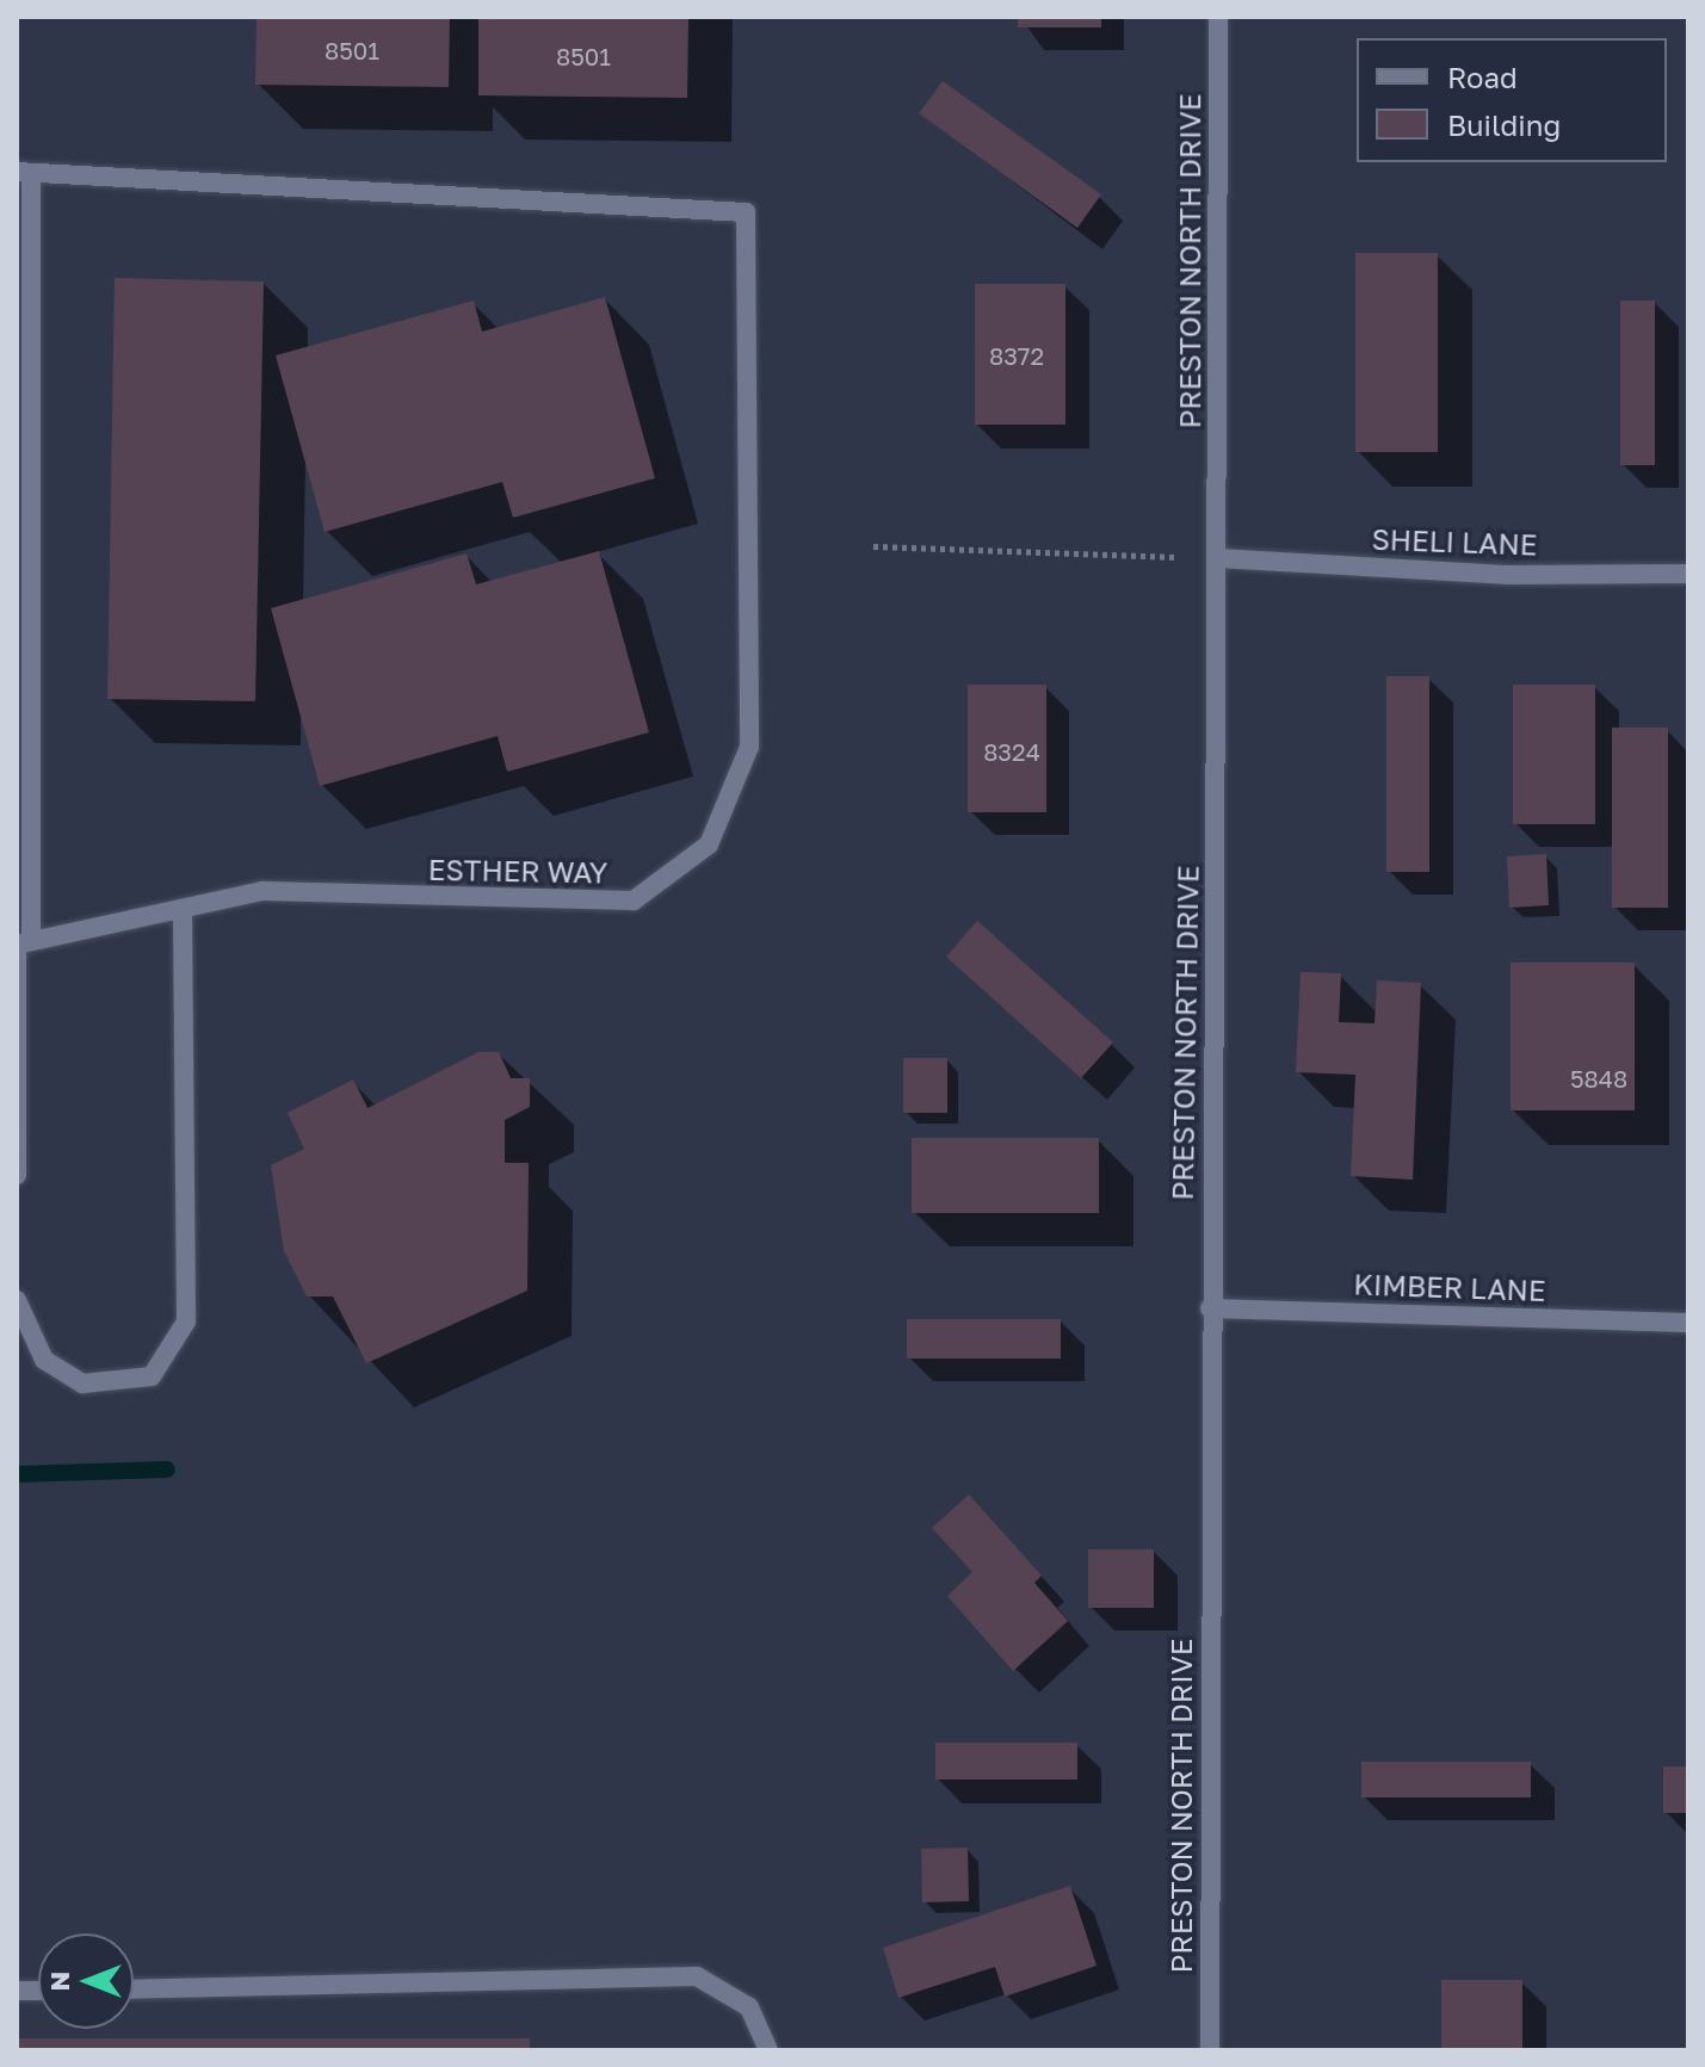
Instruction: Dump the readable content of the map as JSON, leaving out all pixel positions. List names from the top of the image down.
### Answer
{
  "streets": {
    "street": [
      "PRESTON NORTH DRIVE",
      "SHELI LANE",
      "ESTHER WAY",
      "KIMBER LANE"
    ]
  },
  "crossings": [
    ["PRESTON NORTH DRIVE", "SHELI LANE"],
    ["PRESTON NORTH DRIVE", "KIMBER LANE"]
  ],
  "house_numbers": [
    "8501",
    "8501",
    "8372",
    "8324",
    "5848"
  ],
  "legend": ["Road", "Building"],
  "north": "left"
}
